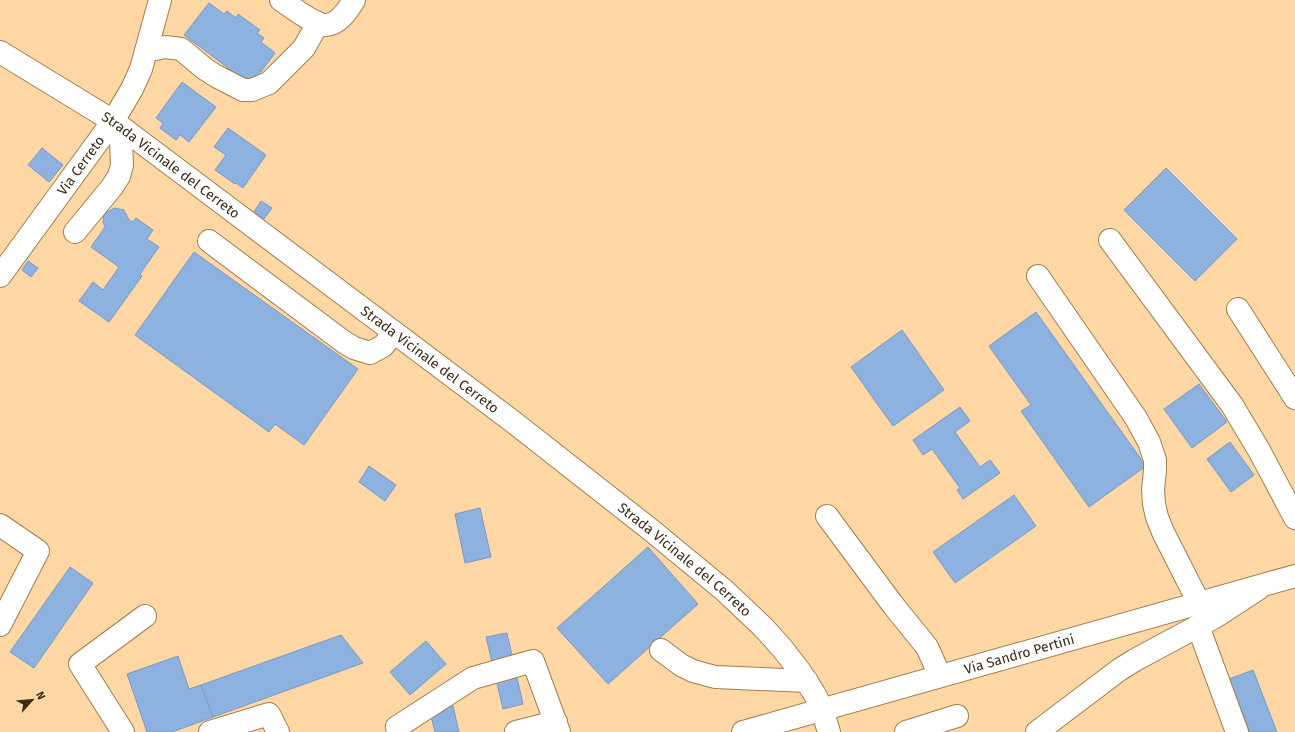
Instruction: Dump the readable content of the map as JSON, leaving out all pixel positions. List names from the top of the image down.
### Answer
{
  "streets": {
    "street": ["Via Cerreto", "Strada Vicinale del Cerreto", "Via Sandro Pertini"]
  },
  "crossings": [
    ["Via Cerreto", "Strada Vicinale del Cerreto"],
    ["Strada Vicinale del Cerreto", "Via Sandro Pertini"]
  ],
  "north": "top right"
}
